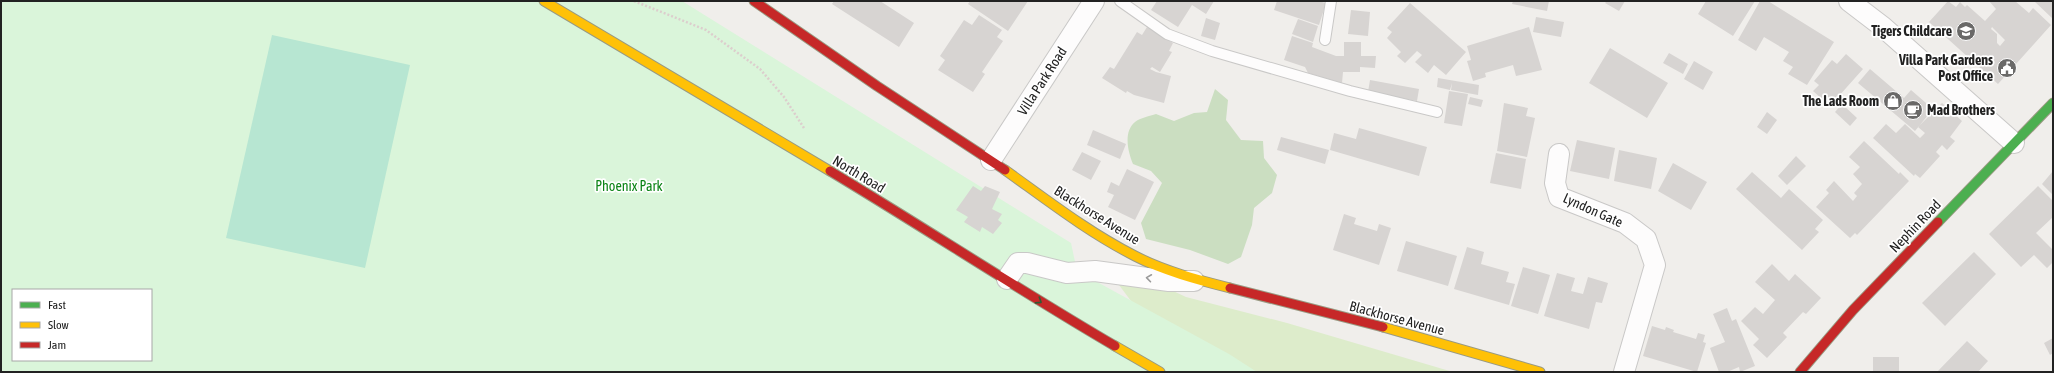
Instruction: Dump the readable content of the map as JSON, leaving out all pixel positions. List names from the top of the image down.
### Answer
{
  "streets": {
    "street": [
      "Villa Park Road",
      "North Road",
      "Lyndon Gate",
      "Blackhorse Avenue",
      "Nephin Road"
    ]
  },
  "crossings": [
    ["Villa Park Road", "Blackhorse Avenue"]
  ],
  "parks": ["Phoenix Park"],
  "places": {
    "school or university": ["Tigers Childcare"],
    "public building": ["Villa Park Gardens Post Office"],
    "shop": ["The Lads Room"],
    "cafe": ["Mad Brothers"]
  },
  "legend": ["Fast", "Slow", "Jam"]
}
